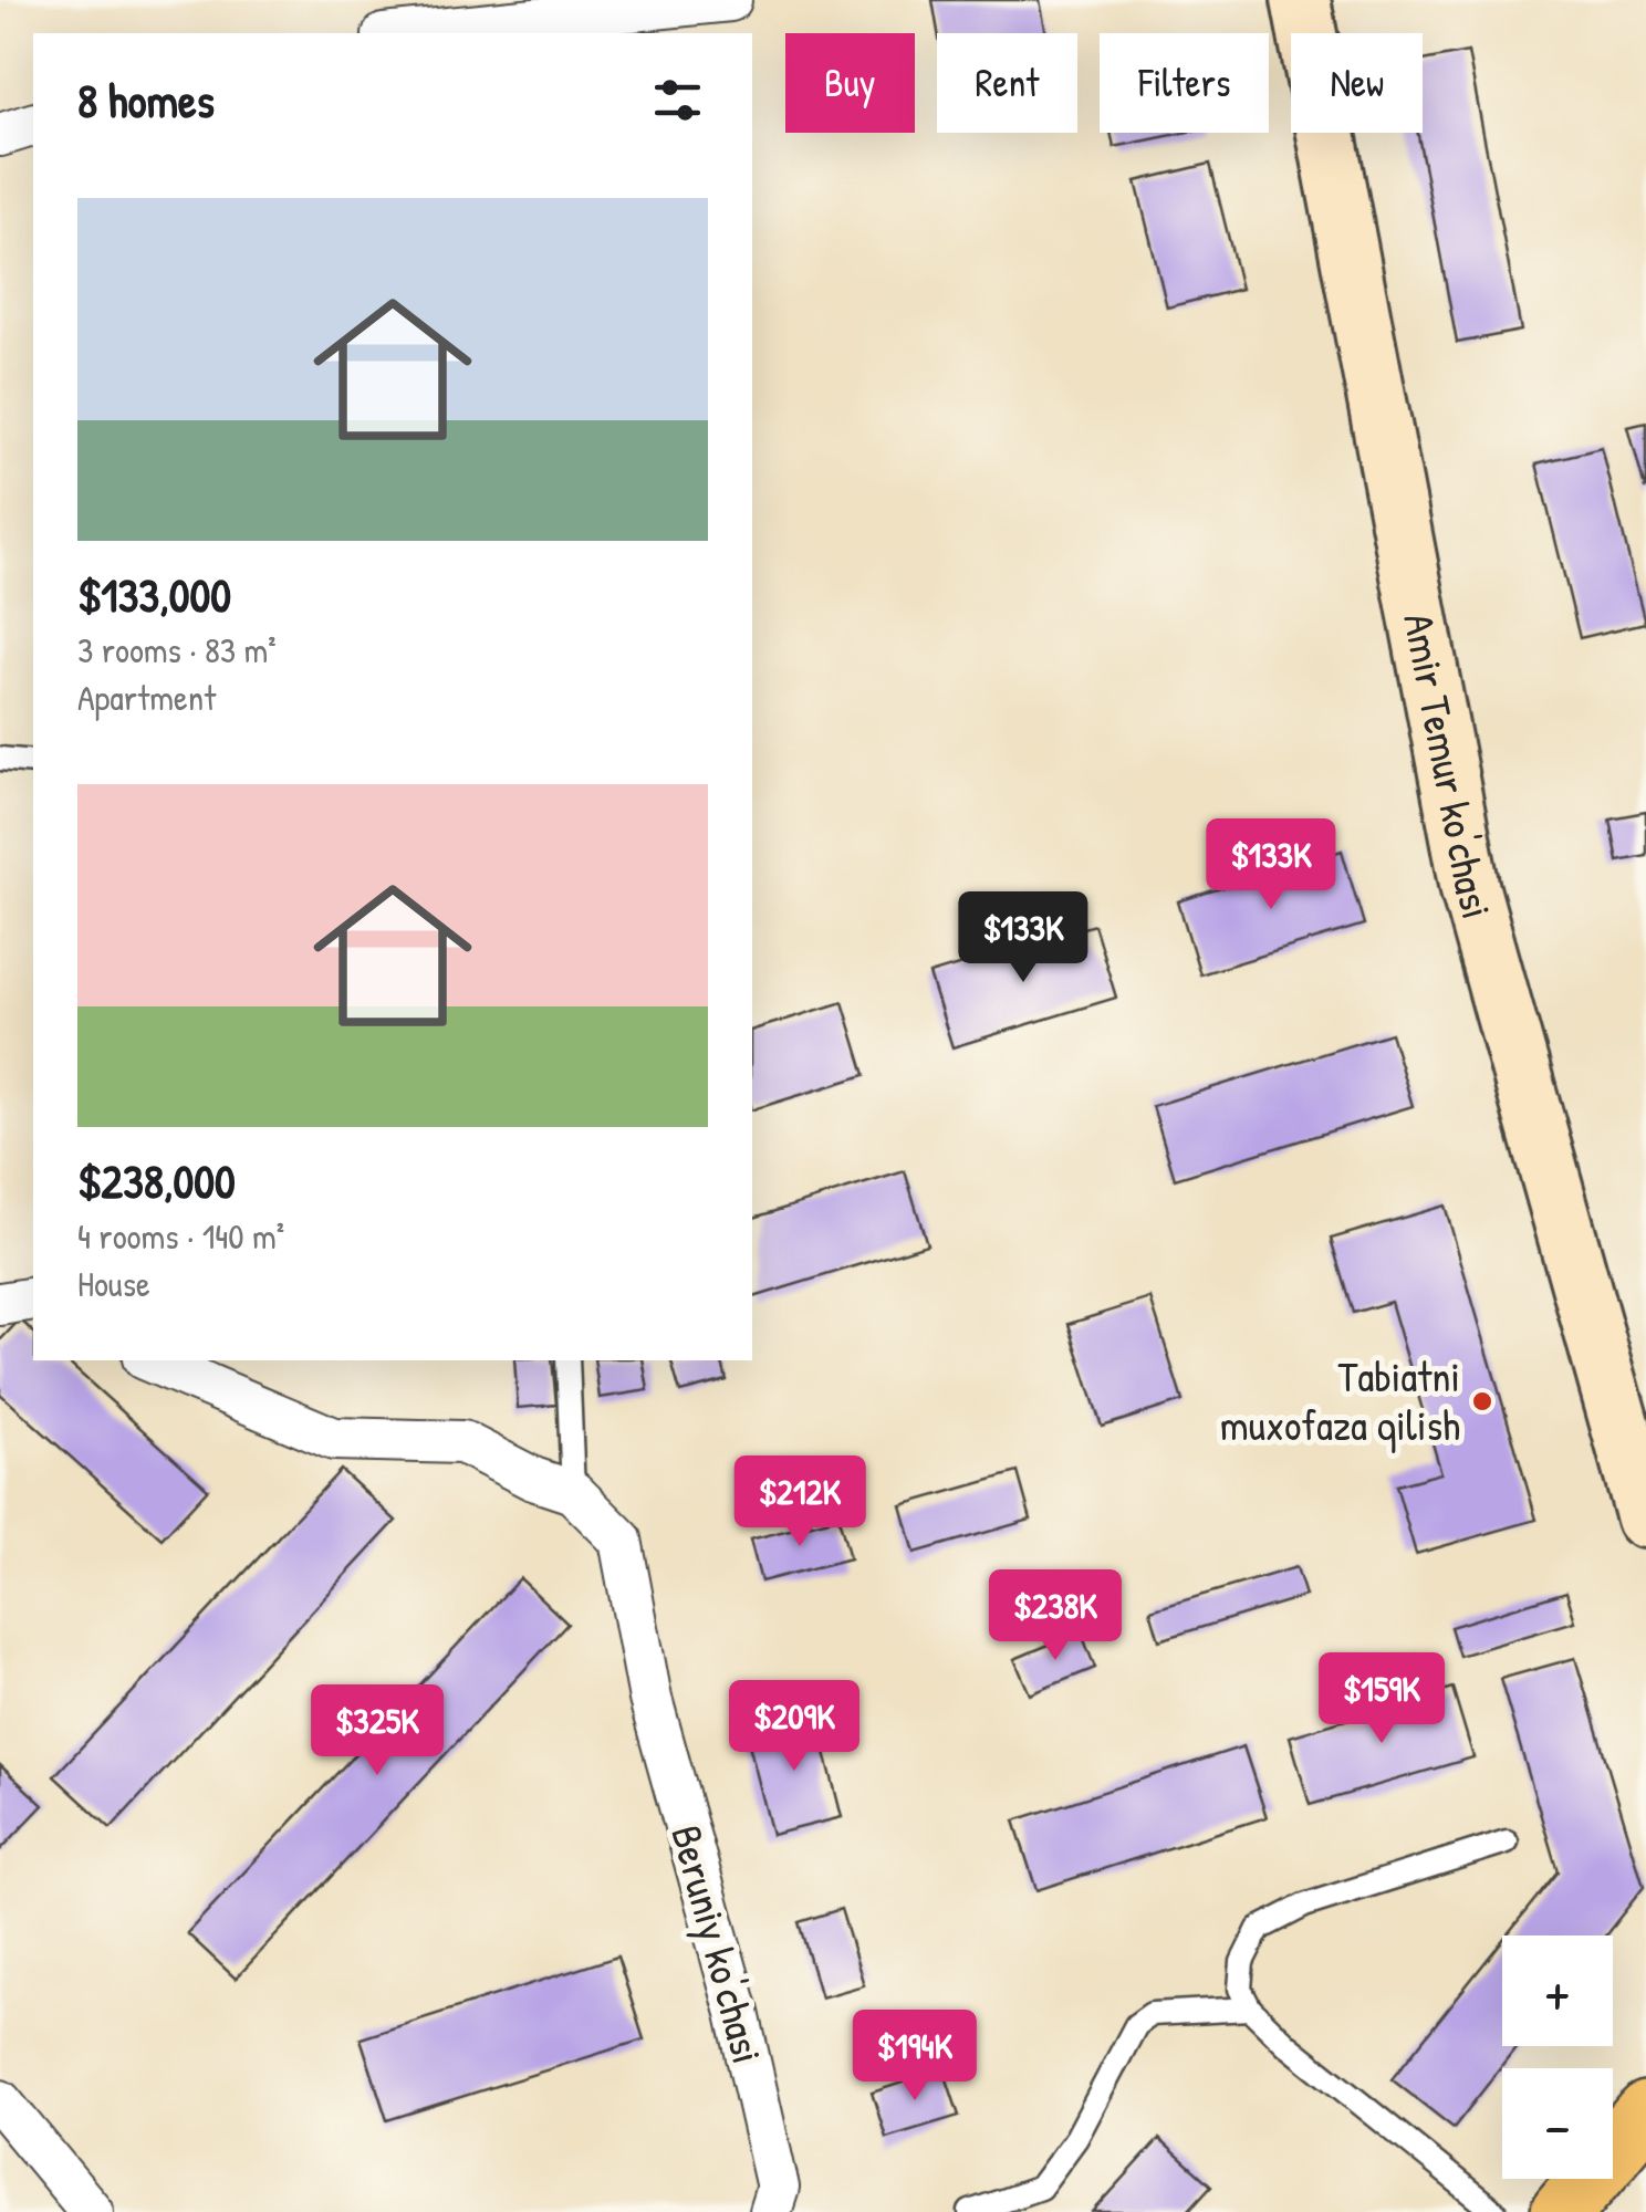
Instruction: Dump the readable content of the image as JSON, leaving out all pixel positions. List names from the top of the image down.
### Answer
{
  "streets": {
    "main road": ["Amir Temur ko'chasi"],
    "street": ["Beruniy ko'chasi"]
  },
  "places": ["Tabiatni muxofaza qilish"],
  "page": {
    "chip": [
      "Buy",
      "Rent",
      "Filters",
      "New"
    ],
    "heading": "8 homes",
    "list": [
      {
        "name": "$133,000",
        "note": "3 rooms · 83 m² · Apartment"
      },
      {
        "name": "$238,000",
        "note": "4 rooms · 140 m² · House"
      }
    ],
    "price": [
      "$133K",
      "$133K",
      "$212K",
      "$238K",
      "$159K",
      "$209K",
      "$325K",
      "$194K"
    ],
    "map_buttons": ["+", "−"]
  }
}
